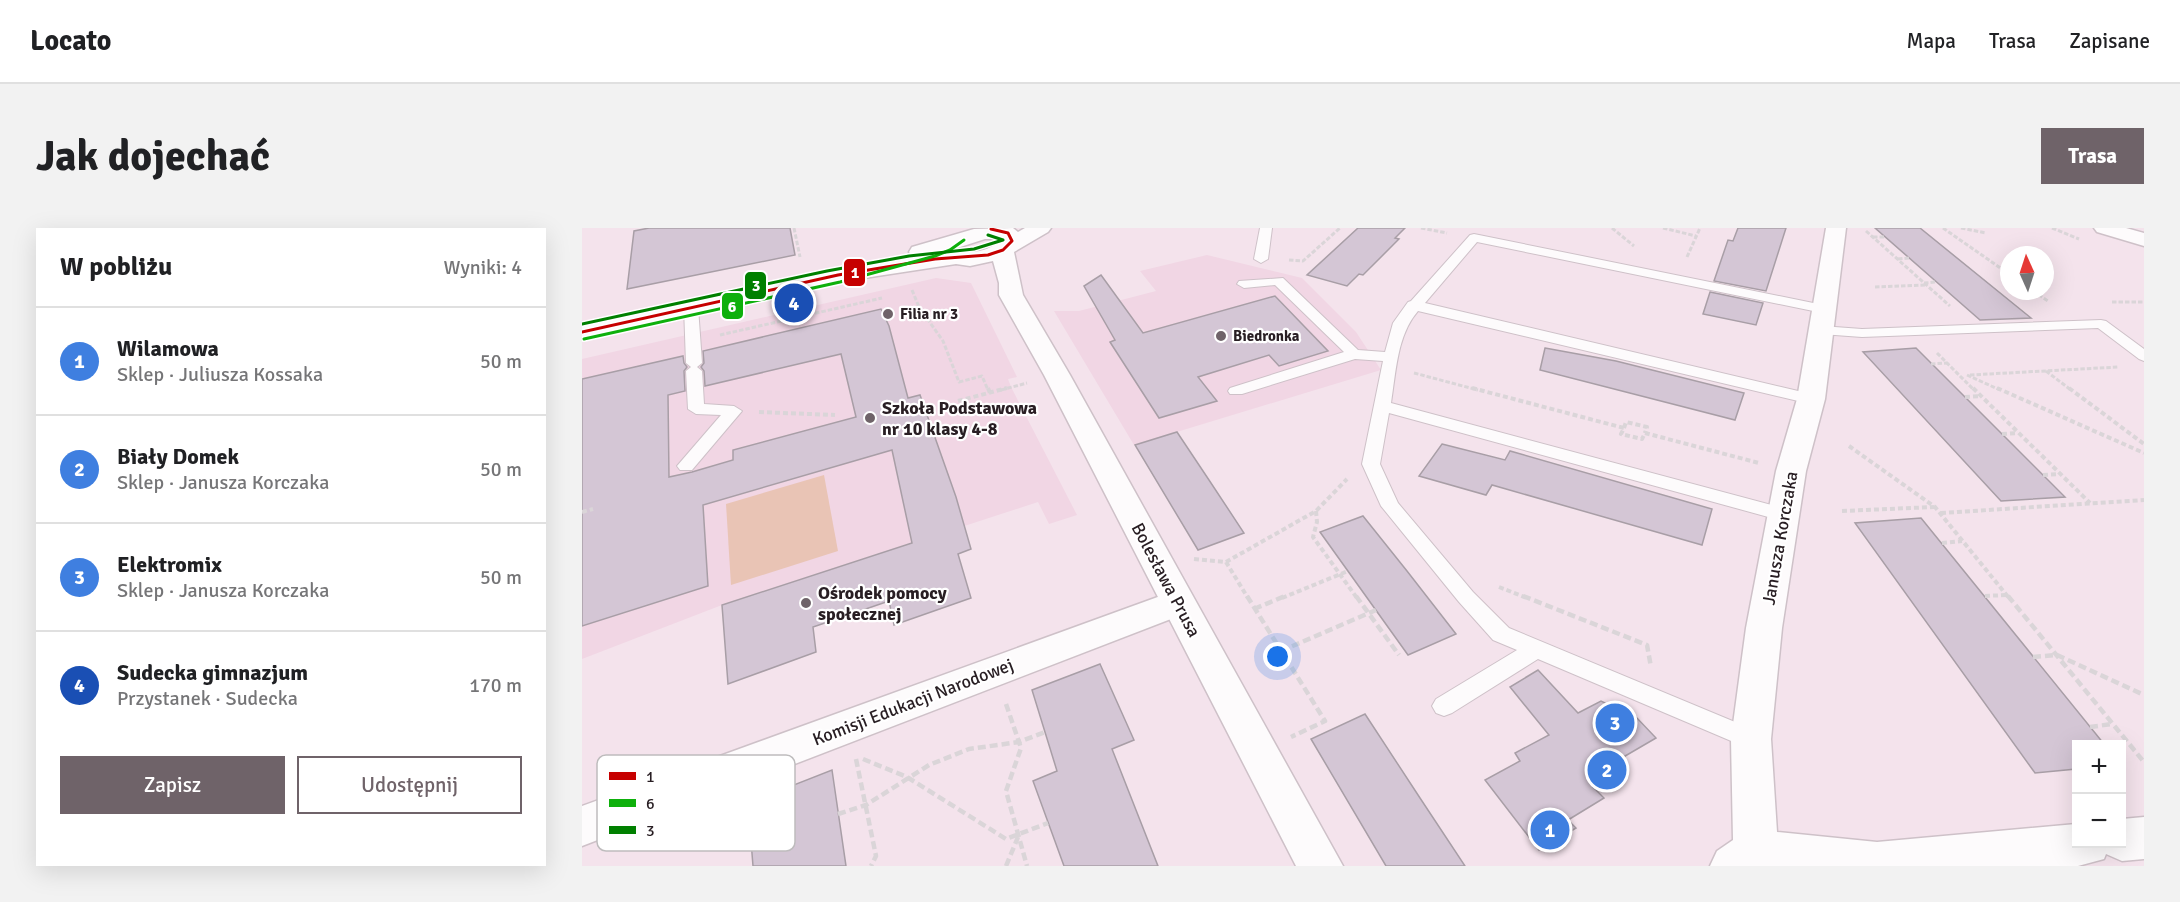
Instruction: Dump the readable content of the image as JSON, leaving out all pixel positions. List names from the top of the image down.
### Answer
{
  "streets": {
    "street": ["Janusza Korczaka", "Bolesława Prusa", "Komisji Edukacji Narodowej"]
  },
  "crossings": [
    ["Bolesława Prusa", "Komisji Edukacji Narodowej"]
  ],
  "places": [
    "Filia nr 3",
    "Biedronka",
    "Szkoła Podstawowa nr 10 klasy 4-8",
    "Ośrodek pomocy społecznej"
  ],
  "lines": ["transit line 1", "transit line 3", "transit line 6"],
  "legend": ["1", "6", "3"],
  "north": "top",
  "page": {
    "header": "Locato",
    "nav": ["Mapa", "Trasa", "Zapisane"],
    "buttons": [
      "Trasa",
      ["Zapisz", "Udostępnij"]
    ],
    "title": "Jak dojechać",
    "heading": ["W pobliżu", "Wyniki: 4"],
    "pins": [
      "4",
      "3",
      "2",
      "1"
    ],
    "list": [
      {
        "mark": "1",
        "name": "Wilamowa",
        "note": "Sklep · Juliusza Kossaka",
        "value": "50 m"
      },
      {
        "mark": "2",
        "name": "Biały Domek",
        "note": "Sklep · Janusza Korczaka",
        "value": "50 m"
      },
      {
        "mark": "3",
        "name": "Elektromix",
        "note": "Sklep · Janusza Korczaka",
        "value": "50 m"
      },
      {
        "mark": "4",
        "name": "Sudecka gimnazjum",
        "note": "Przystanek · Sudecka",
        "value": "170 m"
      }
    ],
    "map_buttons": ["+", "−"]
  }
}
